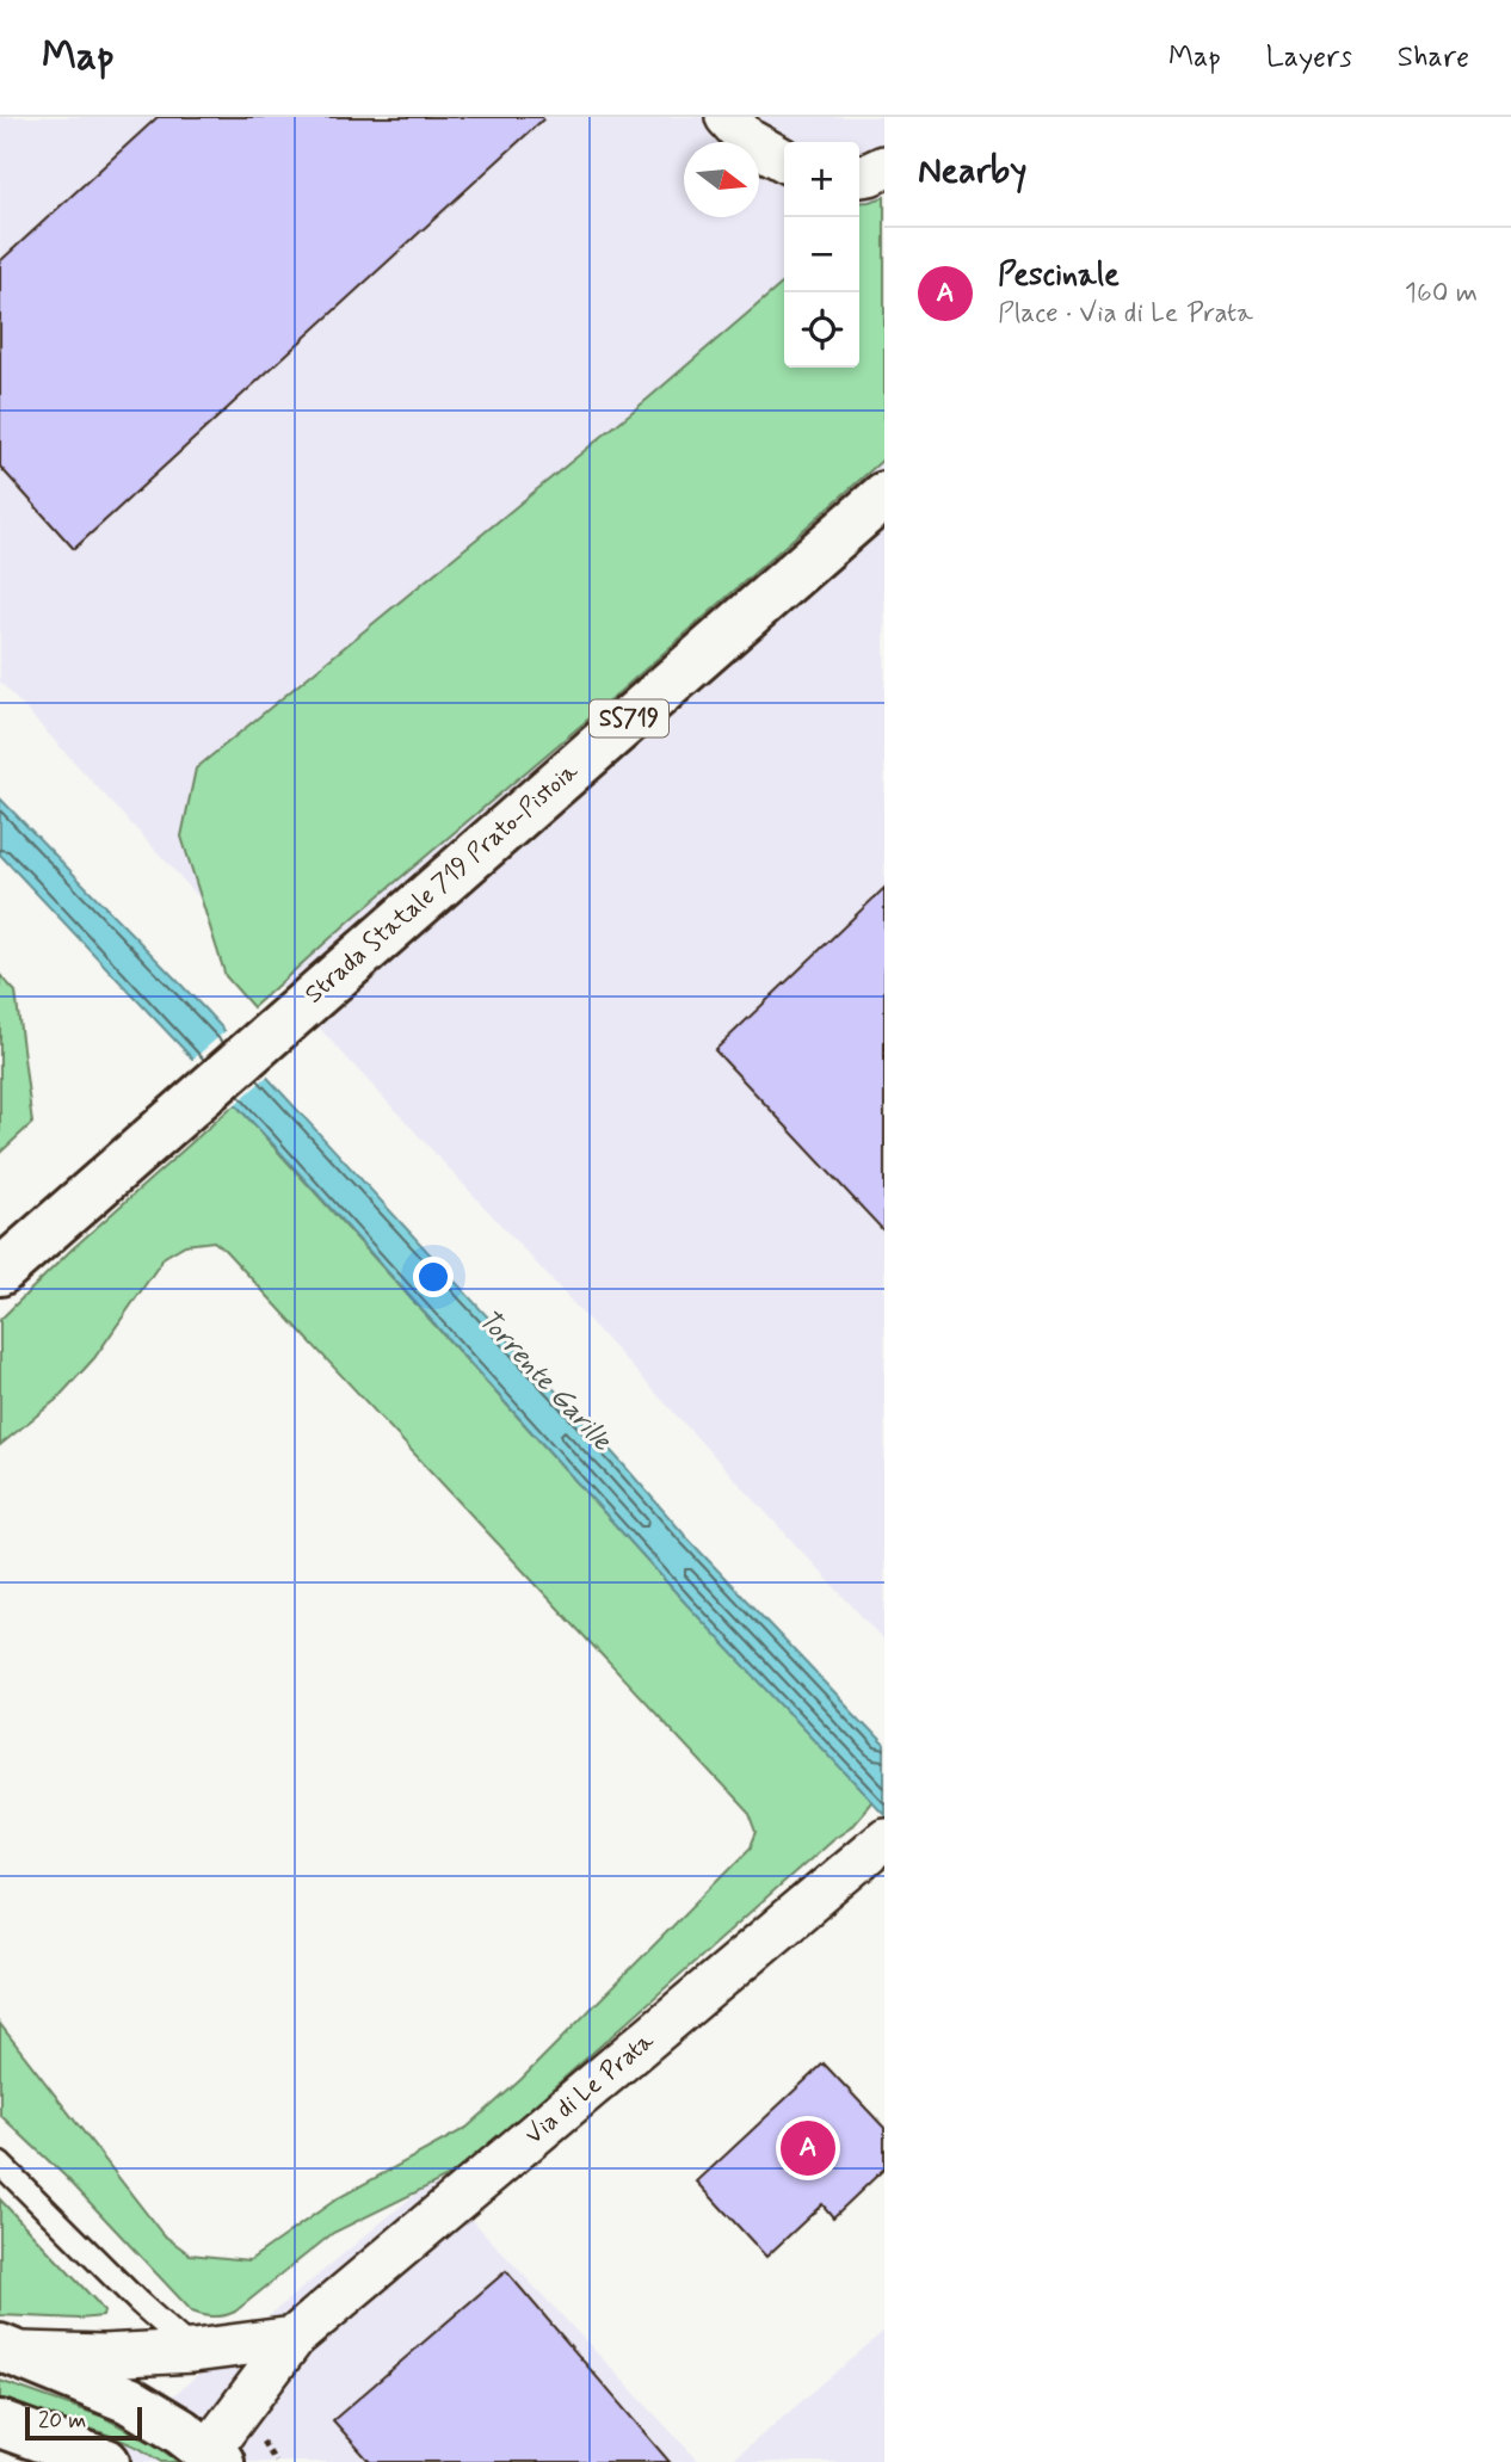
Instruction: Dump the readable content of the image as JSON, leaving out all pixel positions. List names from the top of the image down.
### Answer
{
  "streets": {
    "main road": ["SS719", "Strada Statale 719 Prato-Pistoia"],
    "street": ["Via di Le Prata"]
  },
  "water": ["Torrente Garille"],
  "scale_bar": "20 m",
  "north": "right",
  "page": {
    "header": "Map",
    "nav": ["Map", "Layers", "Share"],
    "heading": "Nearby",
    "map_buttons": ["+", "−"],
    "list": [
      {
        "mark": "A",
        "name": "Pescinale",
        "note": "Place · Via di Le Prata",
        "value": "160 m"
      }
    ],
    "pins": "A",
    "scale": "20 m"
  }
}
